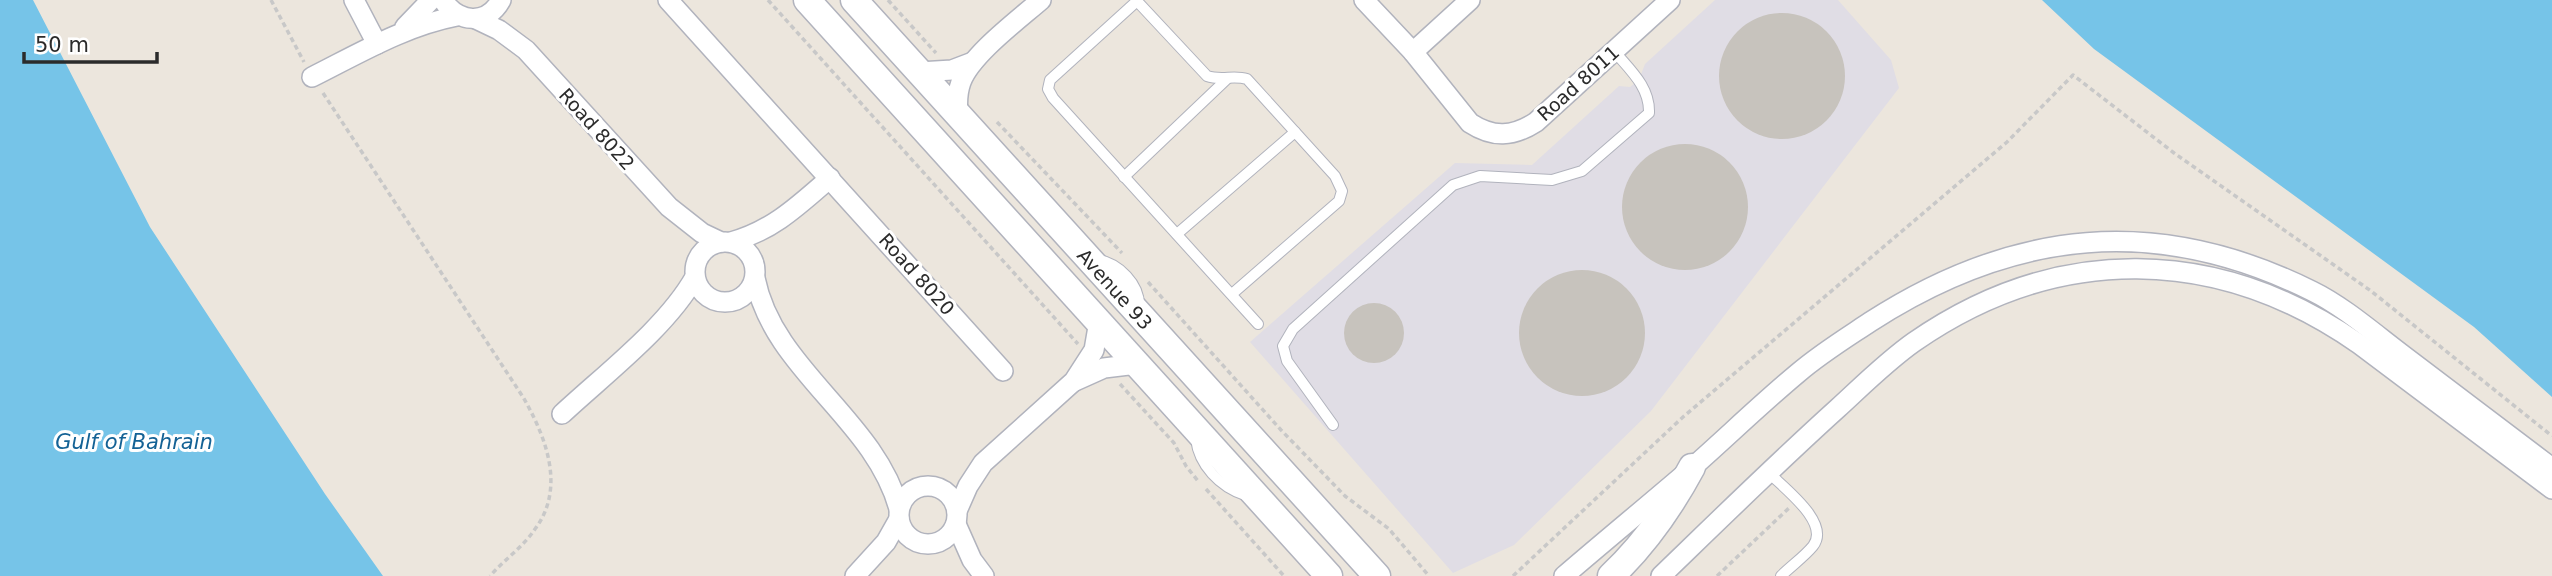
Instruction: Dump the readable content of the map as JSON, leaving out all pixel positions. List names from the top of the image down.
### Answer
{
  "streets": {
    "street": [
      "Road 8011",
      "Road 8022",
      "Road 8020",
      "Avenue 93"
    ]
  },
  "water": ["Gulf of Bahrain"],
  "scale_bar": "50 m"
}
